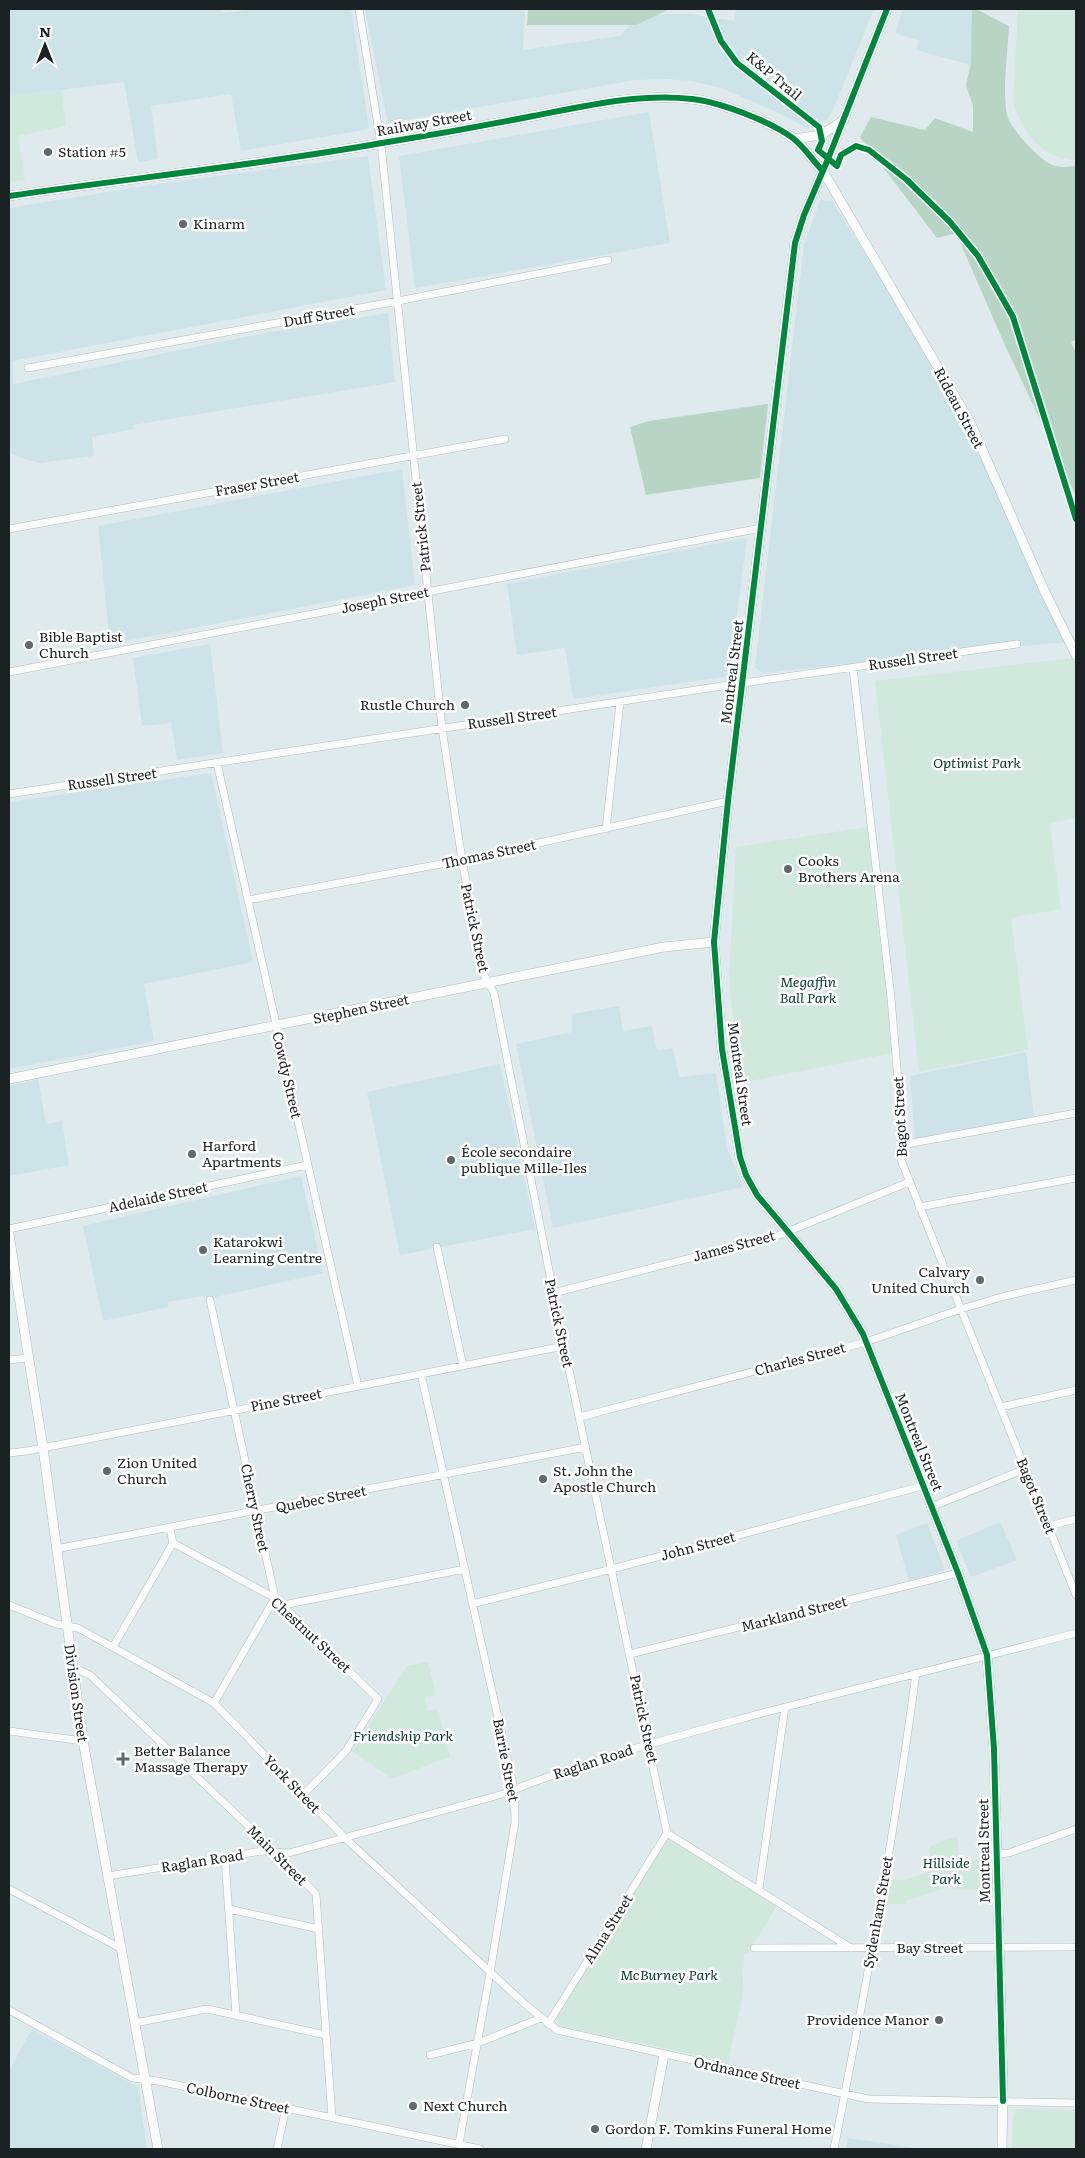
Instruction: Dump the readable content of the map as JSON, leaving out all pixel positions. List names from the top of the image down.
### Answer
{
  "streets": {
    "main road": [
      "Railway Street",
      "Rideau Street",
      "Montreal Street",
      "Stephen Street",
      "Division Street"
    ],
    "street": [
      "Duff Street",
      "Fraser Street",
      "Patrick Street",
      "Joseph Street",
      "Russell Street",
      "Thomas Street",
      "Cowdy Street",
      "Bagot Street",
      "Adelaide Street",
      "James Street",
      "Charles Street",
      "Pine Street",
      "Quebec Street",
      "Cherry Street",
      "John Street",
      "Markland Street",
      "Chestnut Street",
      "Barrie Street",
      "Raglan Road",
      "York Street",
      "Main Street",
      "Sydenham Street",
      "Alma Street",
      "Bay Street",
      "Ordnance Street",
      "Colborne Street"
    ],
    "cycle path": ["K&P Trail"]
  },
  "crossings": [
    ["Railway Street", "Rideau Street"],
    ["Railway Street", "Patrick Street"],
    ["Railway Street", "Montreal Street"],
    ["Duff Street", "Patrick Street"],
    ["Rideau Street", "Montreal Street"],
    ["Fraser Street", "Patrick Street"],
    ["Patrick Street", "Joseph Street"],
    ["Patrick Street", "Russell Street"],
    ["Patrick Street", "Thomas Street"],
    ["Patrick Street", "Stephen Street"],
    ["Patrick Street", "James Street"],
    ["Patrick Street", "Charles Street"],
    ["Patrick Street", "Pine Street"],
    ["Patrick Street", "Quebec Street"],
    ["Patrick Street", "John Street"],
    ["Patrick Street", "Markland Street"],
    ["Patrick Street", "Raglan Road"],
    ["Patrick Street", "Alma Street"],
    ["Joseph Street", "Montreal Street"],
    ["Russell Street", "Montreal Street"],
    ["Russell Street", "Cowdy Street"],
    ["Russell Street", "Bagot Street"],
    ["Montreal Street", "Thomas Street"],
    ["Montreal Street", "Stephen Street"],
    ["Montreal Street", "James Street"],
    ["Montreal Street", "Charles Street"],
    ["Montreal Street", "John Street"],
    ["Montreal Street", "Markland Street"],
    ["Montreal Street", "Raglan Road"],
    ["Montreal Street", "Bay Street"],
    ["Montreal Street", "Ordnance Street"],
    ["Thomas Street", "Cowdy Street"],
    ["Stephen Street", "Cowdy Street"],
    ["Cowdy Street", "Adelaide Street"],
    ["Cowdy Street", "Pine Street"],
    ["Bagot Street", "James Street"],
    ["Bagot Street", "Charles Street"],
    ["Pine Street", "Cherry Street"],
    ["Pine Street", "Division Street"],
    ["Pine Street", "Barrie Street"],
    ["Quebec Street", "Cherry Street"],
    ["Quebec Street", "Division Street"],
    ["Quebec Street", "Barrie Street"],
    ["Cherry Street", "Chestnut Street"],
    ["John Street", "Barrie Street"],
    ["Chestnut Street", "York Street"],
    ["Division Street", "Raglan Road"],
    ["Division Street", "York Street"],
    ["Division Street", "Main Street"],
    ["Division Street", "Colborne Street"],
    ["Barrie Street", "Raglan Road"],
    ["Barrie Street", "York Street"],
    ["Barrie Street", "Colborne Street"],
    ["Raglan Road", "York Street"],
    ["Raglan Road", "Main Street"],
    ["Raglan Road", "Sydenham Street"],
    ["York Street", "Ordnance Street"],
    ["Main Street", "Colborne Street"],
    ["Sydenham Street", "Bay Street"],
    ["Sydenham Street", "Ordnance Street"],
    ["Alma Street", "Ordnance Street"]
  ],
  "parks": [
    "Optimist Park",
    "Megaffin Ball Park",
    "Friendship Park",
    "Hillside Park",
    "McBurney Park"
  ],
  "places": {
    "other": [
      "Station #5",
      "Kinarm",
      "Bible Baptist Church",
      "Rustle Church",
      "Cooks Brothers Arena",
      "Harford Apartments",
      "École secondaire publique Mille-Iles",
      "Katarokwi Learning Centre",
      "Calvary United Church",
      "Zion United Church",
      "St. John the Apostle Church",
      "Providence Manor",
      "Next Church",
      "Gordon F. Tomkins Funeral Home"
    ],
    "health": ["Better Balance Massage Therapy"]
  },
  "north": "top"
}
